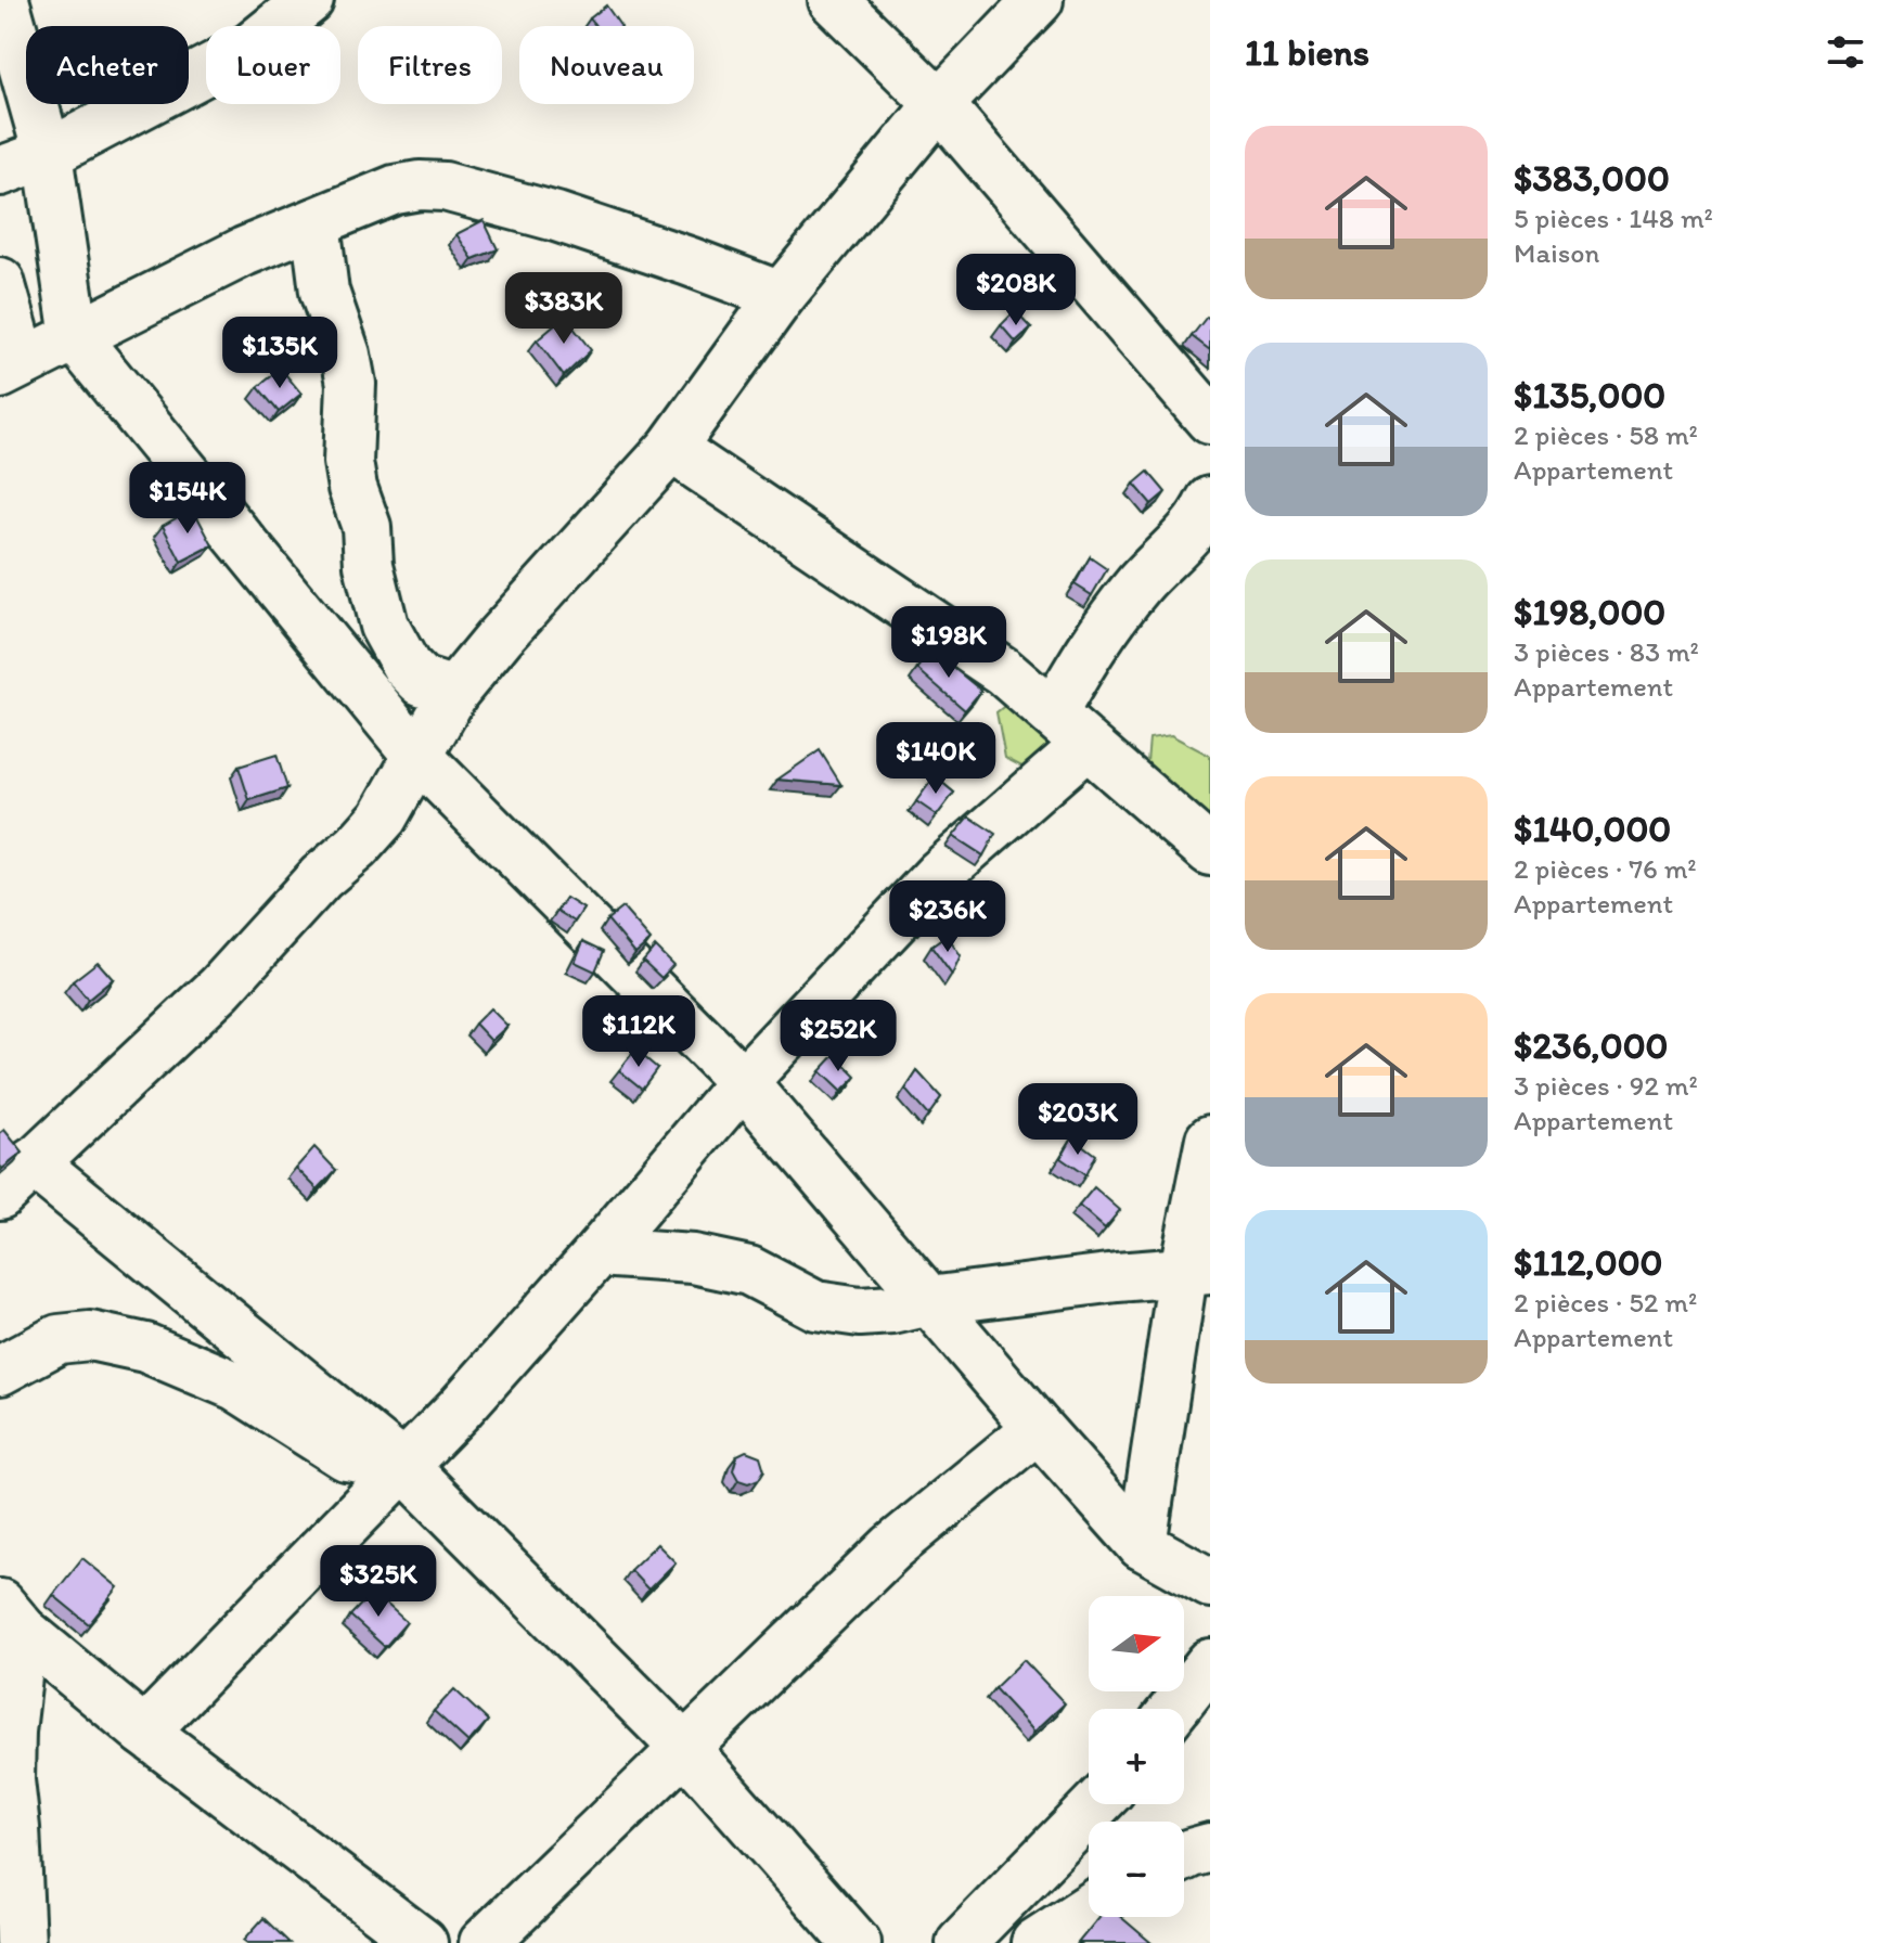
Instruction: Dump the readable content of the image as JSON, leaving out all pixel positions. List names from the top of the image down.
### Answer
{
  "north": "right",
  "page": {
    "heading": "11 biens",
    "chip": [
      "Acheter",
      "Louer",
      "Filtres",
      "Nouveau"
    ],
    "list": [
      {
        "name": "$383,000",
        "note": "5 pièces · 148 m² · Maison"
      },
      {
        "name": "$135,000",
        "note": "2 pièces · 58 m² · Appartement"
      },
      {
        "name": "$198,000",
        "note": "3 pièces · 83 m² · Appartement"
      },
      {
        "name": "$140,000",
        "note": "2 pièces · 76 m² · Appartement"
      },
      {
        "name": "$236,000",
        "note": "3 pièces · 92 m² · Appartement"
      },
      {
        "name": "$112,000",
        "note": "2 pièces · 52 m² · Appartement"
      }
    ],
    "price": [
      "$208K",
      "$383K",
      "$135K",
      "$154K",
      "$198K",
      "$140K",
      "$236K",
      "$112K",
      "$252K",
      "$203K",
      "$325K"
    ],
    "map_buttons": ["+", "−"]
  }
}
